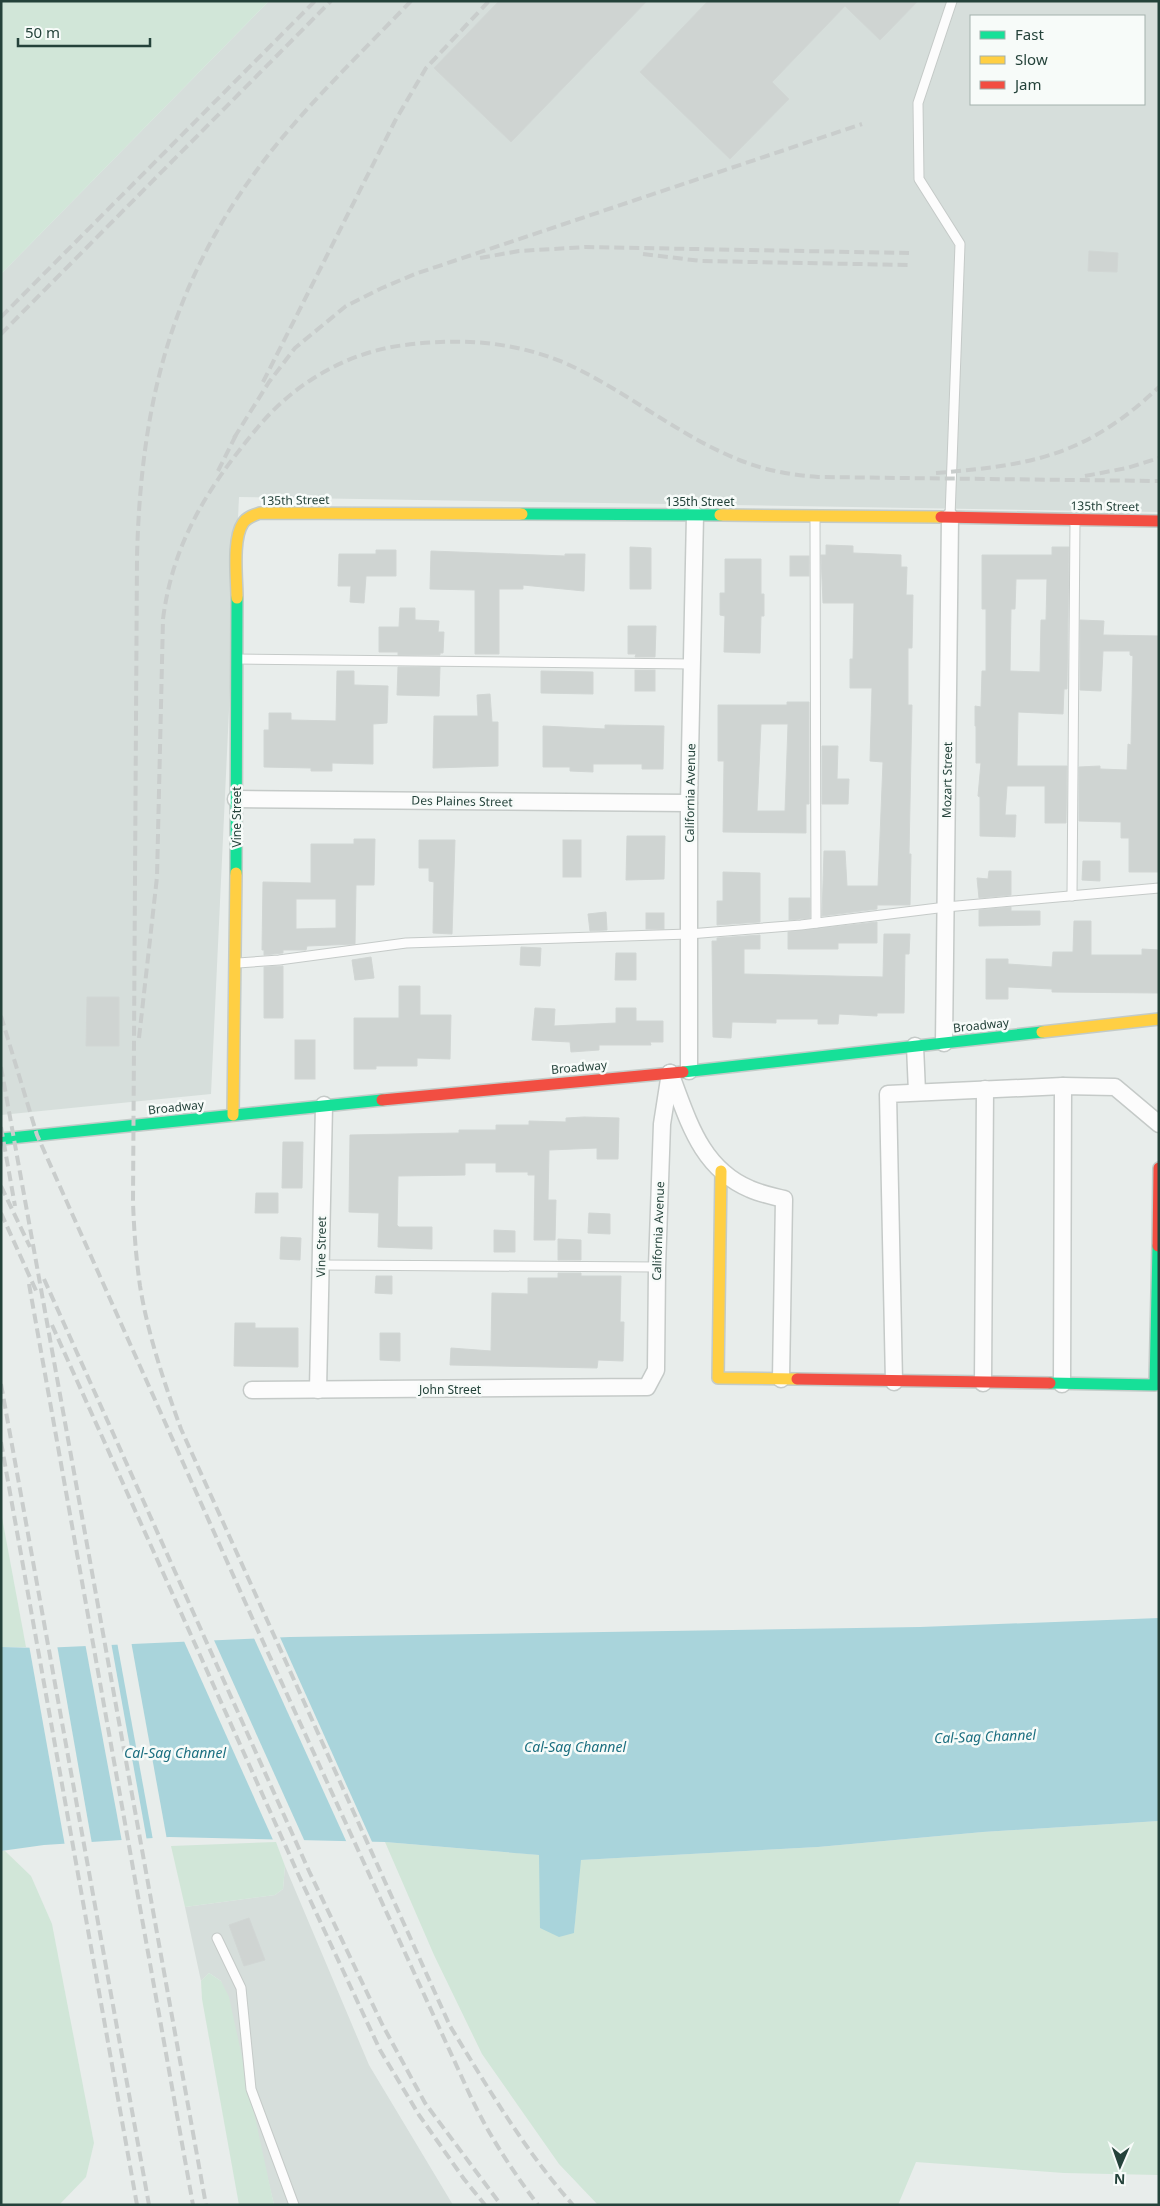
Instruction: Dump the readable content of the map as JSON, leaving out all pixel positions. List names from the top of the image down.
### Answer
{
  "streets": {
    "street": [
      "135th Street",
      "Mozart Street",
      "California Avenue",
      "Des Plaines Street",
      "Vine Street",
      "Broadway",
      "John Street"
    ]
  },
  "crossings": [
    ["135th Street", "Mozart Street"],
    ["135th Street", "California Avenue"],
    ["135th Street", "Vine Street"],
    ["Mozart Street", "Broadway"],
    ["California Avenue", "Des Plaines Street"],
    ["California Avenue", "Broadway"],
    ["California Avenue", "John Street"],
    ["Des Plaines Street", "Vine Street"],
    ["Vine Street", "Broadway"],
    ["Vine Street", "John Street"]
  ],
  "water": ["Cal-Sag Channel"],
  "legend": ["Fast", "Slow", "Jam"],
  "scale_bar": "50 m",
  "north": "bottom"
}
